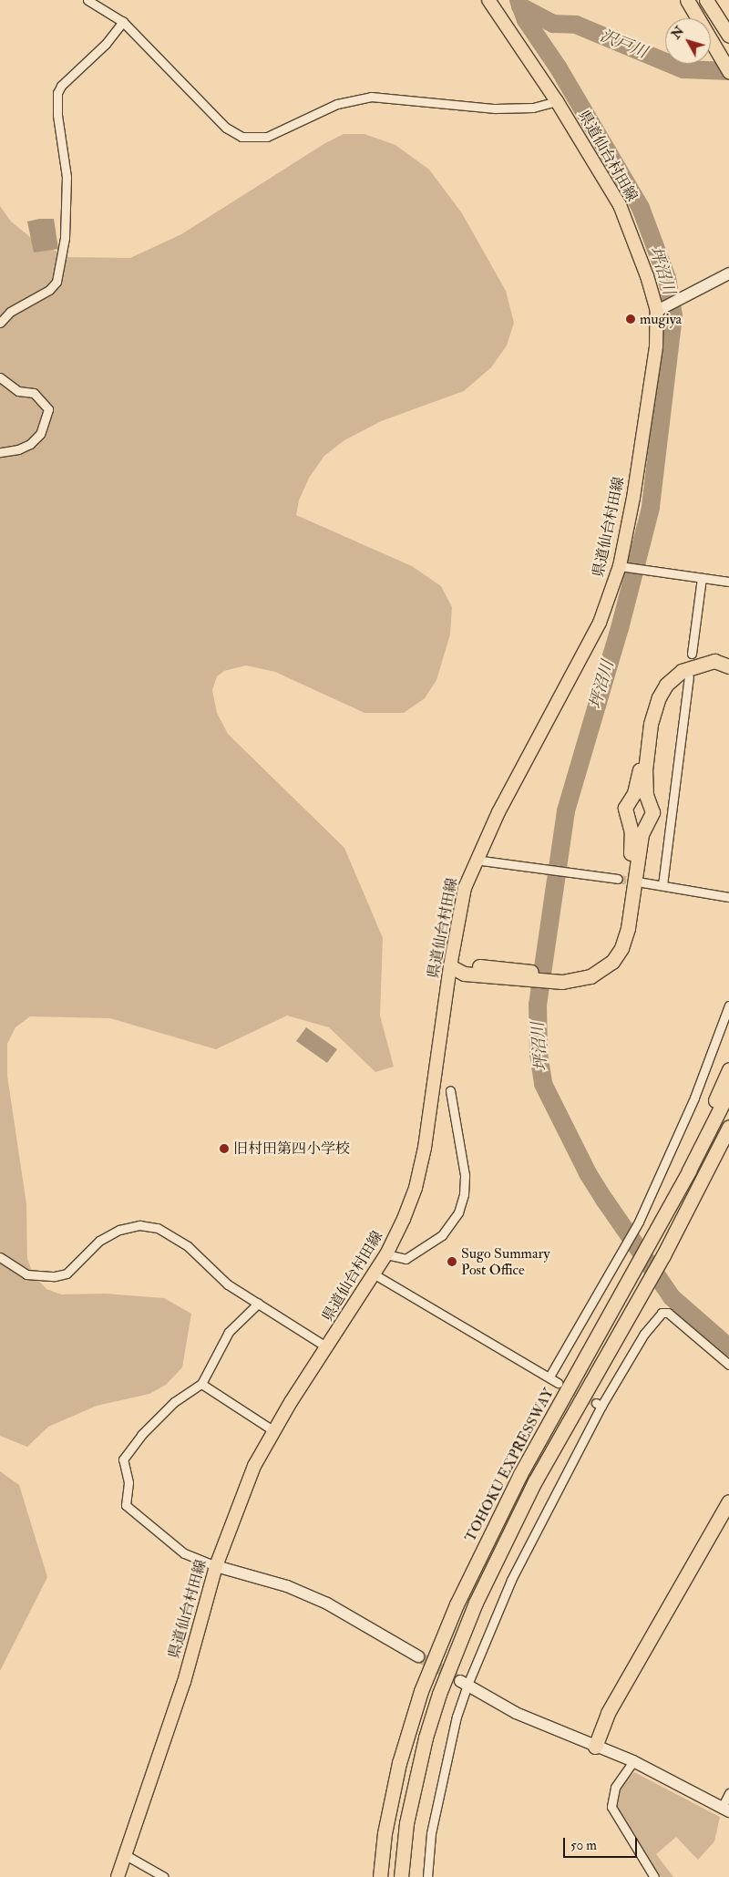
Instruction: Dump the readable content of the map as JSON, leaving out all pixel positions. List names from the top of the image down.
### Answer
{
  "streets": {
    "highway": ["TOHOKU EXPRESSWAY"],
    "main road": ["県道仙台村田線"]
  },
  "water": ["沢戸川", "坪沼川"],
  "places": ["mugiya", "旧村田第四小学校", "Sugo Summary Post Office"],
  "scale_bar": "50 m",
  "north": "top left"
}
